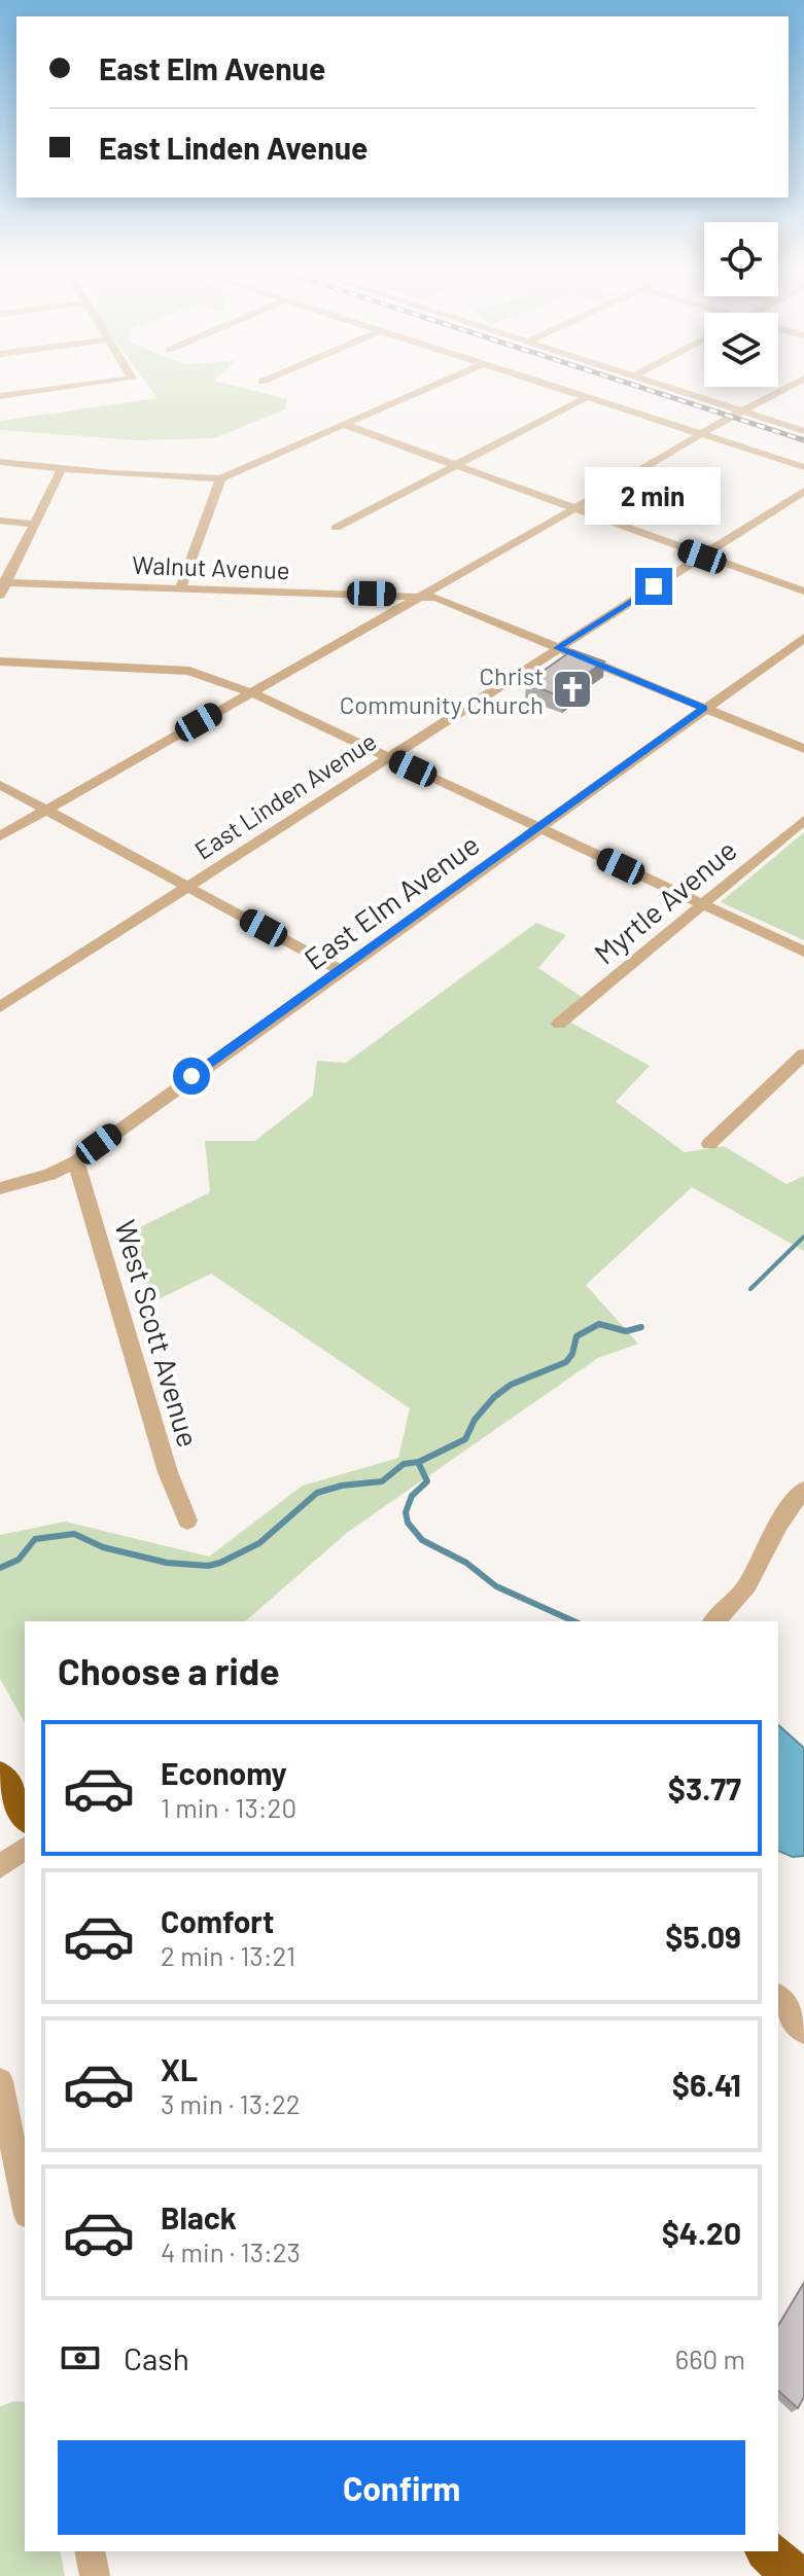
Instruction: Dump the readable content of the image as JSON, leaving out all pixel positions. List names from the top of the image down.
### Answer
{
  "streets": {
    "street": [
      "Walnut Avenue",
      "East Linden Avenue",
      "East Elm Avenue",
      "Myrtle Avenue",
      "West Scott Avenue"
    ]
  },
  "crossings": [
    ["East Elm Avenue", "West Scott Avenue"]
  ],
  "places": {
    "church": ["Christ Community Church"]
  },
  "page": {
    "banner": ["East Elm Avenue", "East Linden Avenue"],
    "bubble": "2 min",
    "heading": "Choose a ride",
    "list": [
      {
        "name": "Economy",
        "note": "1 min · 13:20",
        "value": "$3.77"
      },
      {
        "name": "Comfort",
        "note": "2 min · 13:21",
        "value": "$5.09"
      },
      {
        "name": "XL",
        "note": "3 min · 13:22",
        "value": "$6.41"
      },
      {
        "name": "Black",
        "note": "4 min · 13:23",
        "value": "$4.20"
      }
    ],
    "pay": ["Cash", "660 m"],
    "buttons": "Confirm"
  }
}
